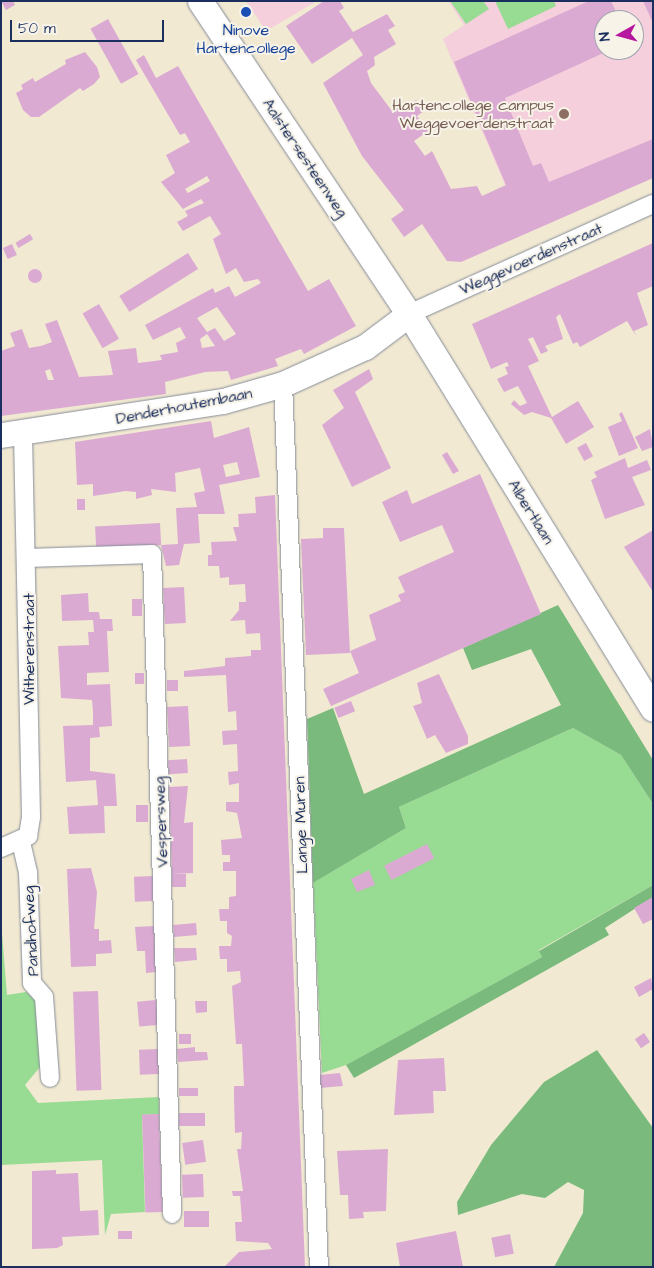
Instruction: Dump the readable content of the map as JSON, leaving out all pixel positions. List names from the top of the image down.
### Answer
{
  "streets": {
    "main road": ["Aalstersesteenweg", "Denderhoutembaan", "Albertlaan"],
    "street": [
      "Weggevoerdenstraat",
      "Witherenstraat",
      "Vespersweg",
      "Lange Muren",
      "Pandhofweg"
    ]
  },
  "crossings": [
    ["Aalstersesteenweg", "Weggevoerdenstraat"],
    ["Aalstersesteenweg", "Denderhoutembaan"],
    ["Aalstersesteenweg", "Albertlaan"],
    ["Weggevoerdenstraat", "Denderhoutembaan"],
    ["Weggevoerdenstraat", "Albertlaan"],
    ["Denderhoutembaan", "Albertlaan"],
    ["Denderhoutembaan", "Witherenstraat"],
    ["Denderhoutembaan", "Lange Muren"],
    ["Witherenstraat", "Vespersweg"],
    ["Witherenstraat", "Pandhofweg"]
  ],
  "places": ["Ninove Hartencollege", "Hartencollege campus Weggevoerdenstraat"],
  "scale_bar": "50 m",
  "north": "left"
}
